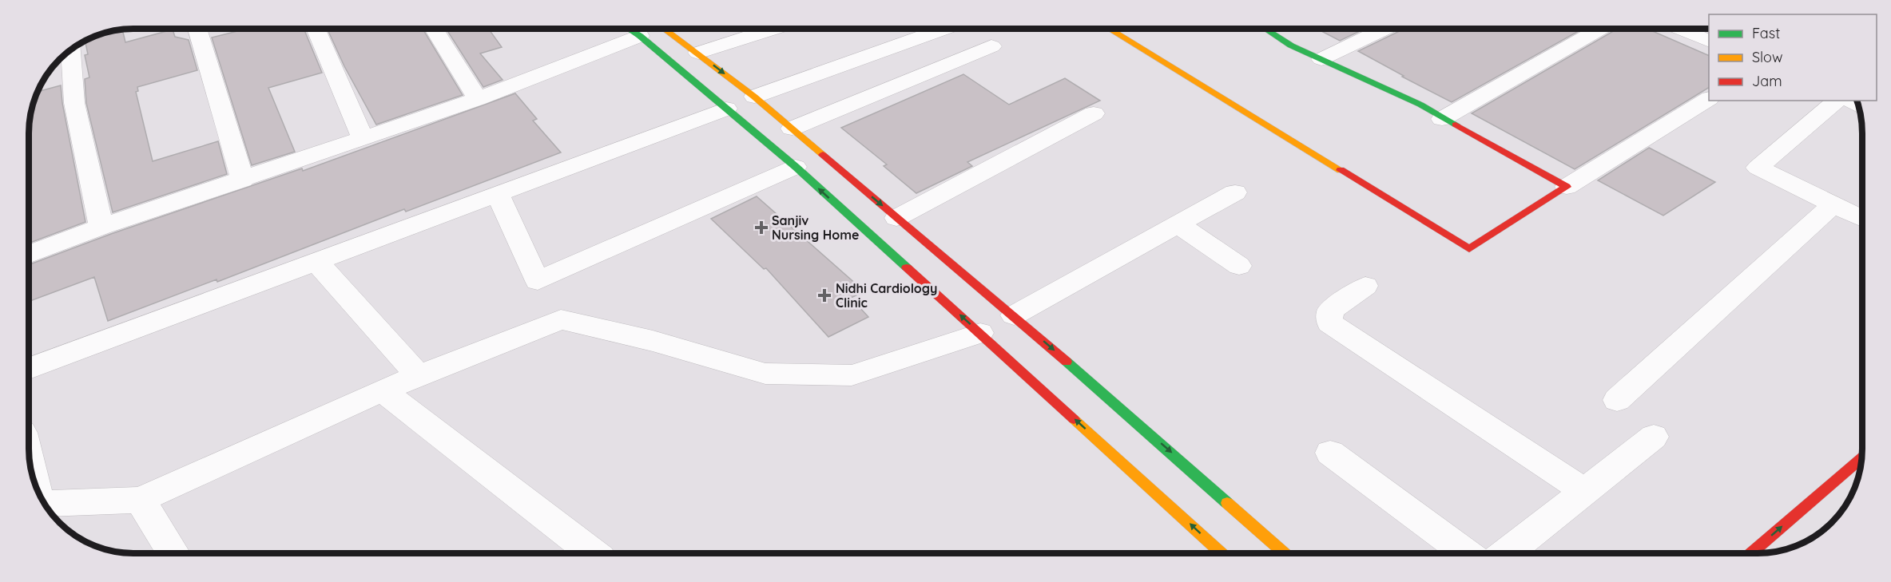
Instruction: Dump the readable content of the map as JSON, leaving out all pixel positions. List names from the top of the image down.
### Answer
{
  "places": {
    "health": ["Sanjiv Nursing Home", "Nidhi Cardiology Clinic"]
  },
  "legend": ["Fast", "Slow", "Jam"]
}
